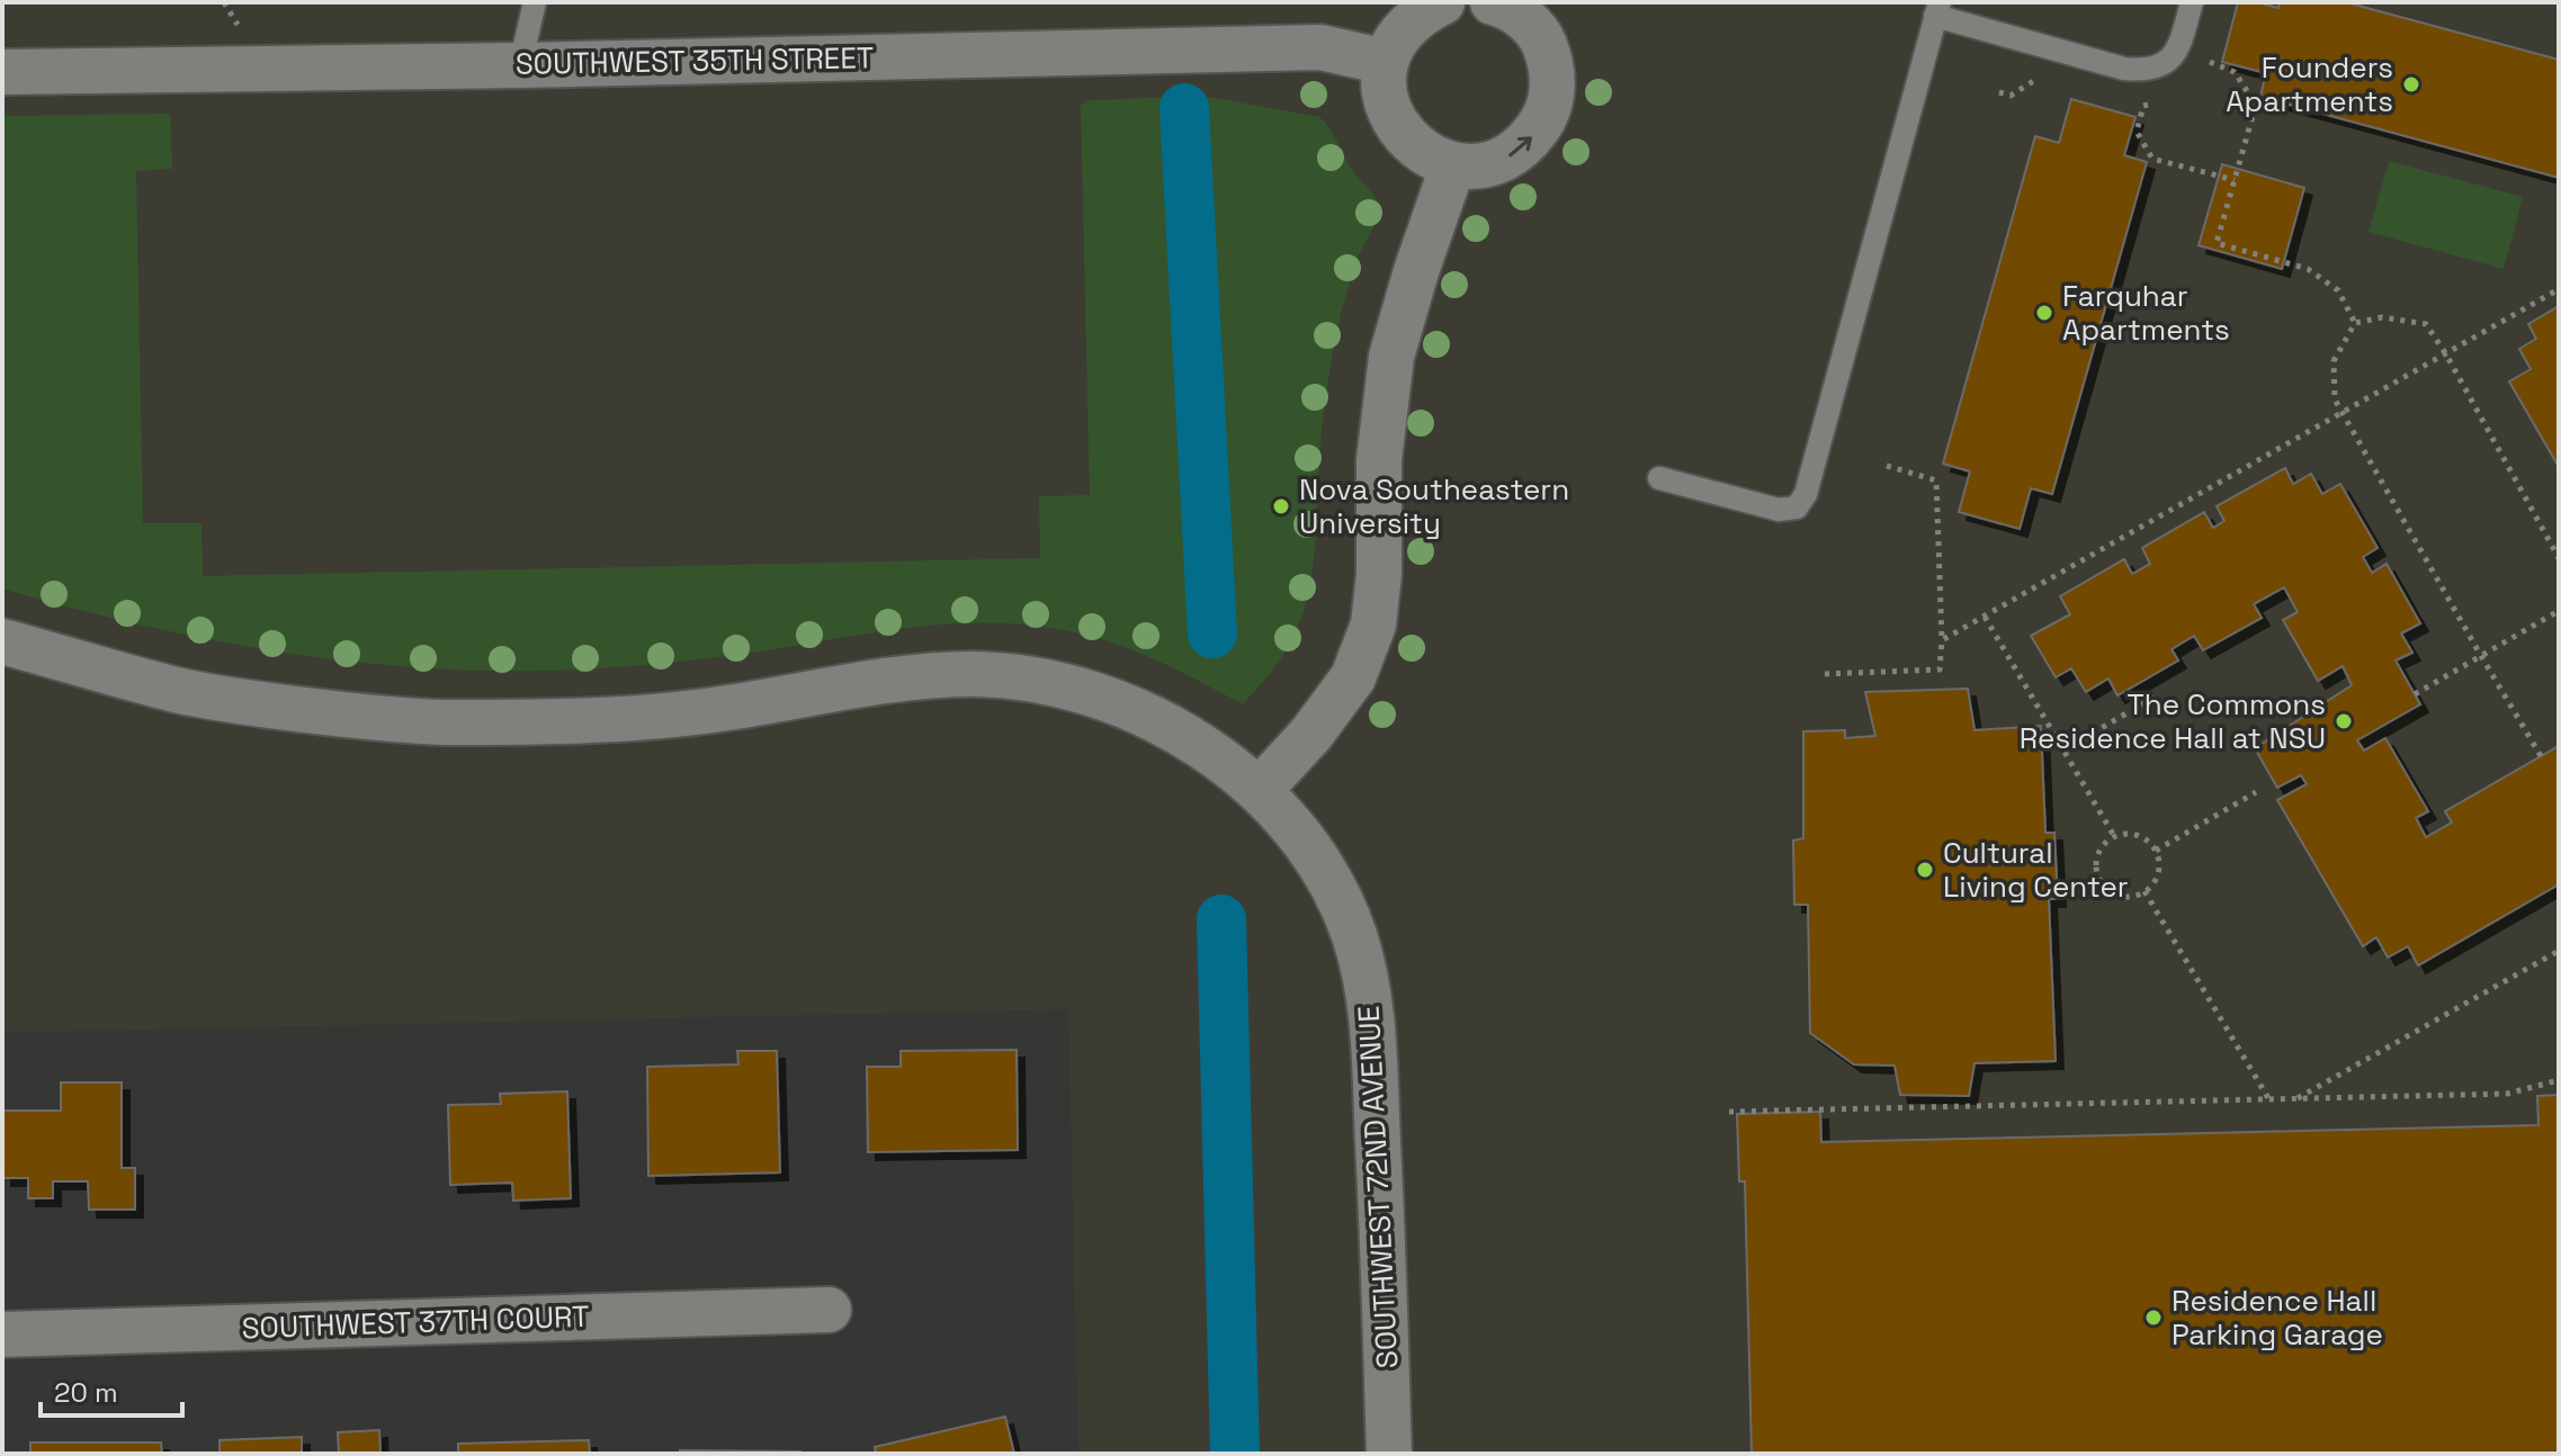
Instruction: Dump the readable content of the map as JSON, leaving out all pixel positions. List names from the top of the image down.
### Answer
{
  "streets": {
    "street": ["SOUTHWEST 35TH STREET", "SOUTHWEST 72ND AVENUE", "SOUTHWEST 37TH COURT"]
  },
  "places": [
    "Founders Apartments",
    "Farquhar Apartments",
    "Nova Southeastern University",
    "The Commons Residence Hall at NSU",
    "Cultural Living Center",
    "Residence Hall Parking Garage"
  ],
  "scale_bar": "20 m"
}
